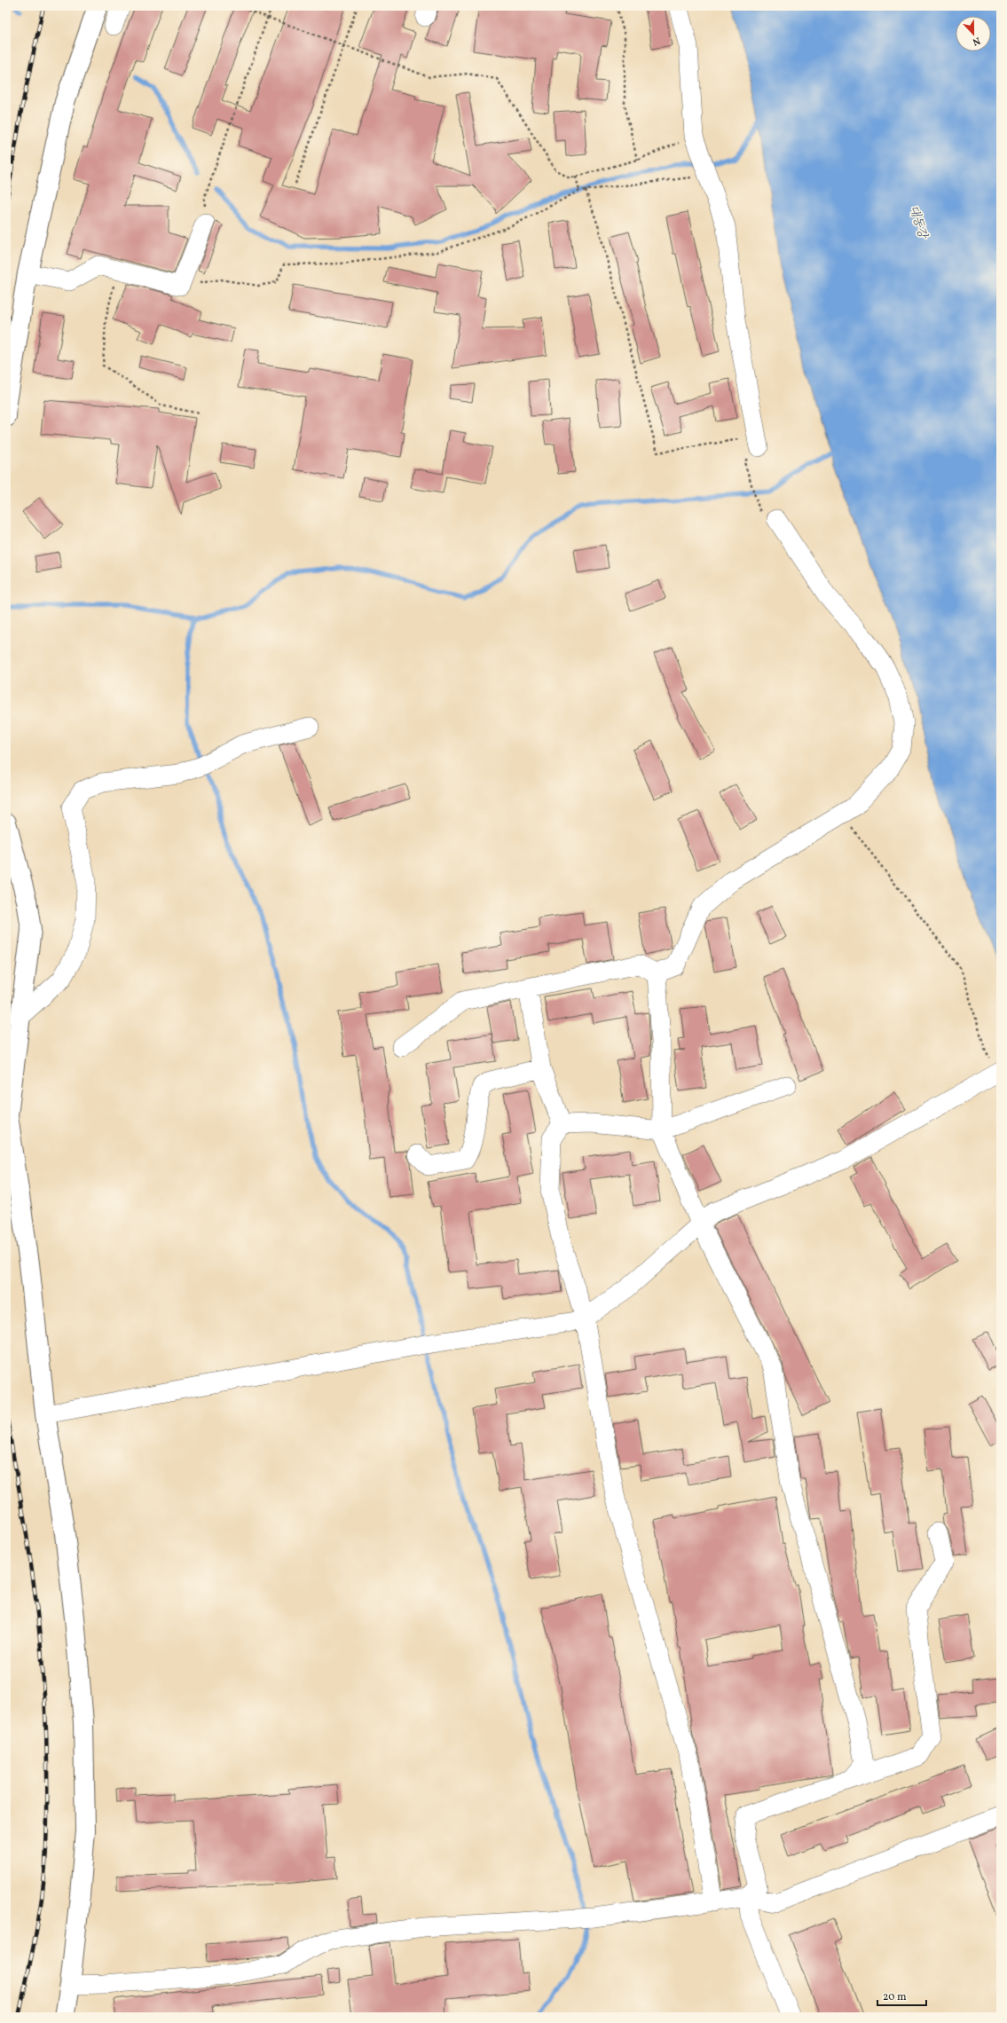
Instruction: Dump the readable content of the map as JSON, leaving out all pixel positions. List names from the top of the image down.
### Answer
{
  "water": ["대동강"],
  "scale_bar": "20 m",
  "north": "bottom"
}
